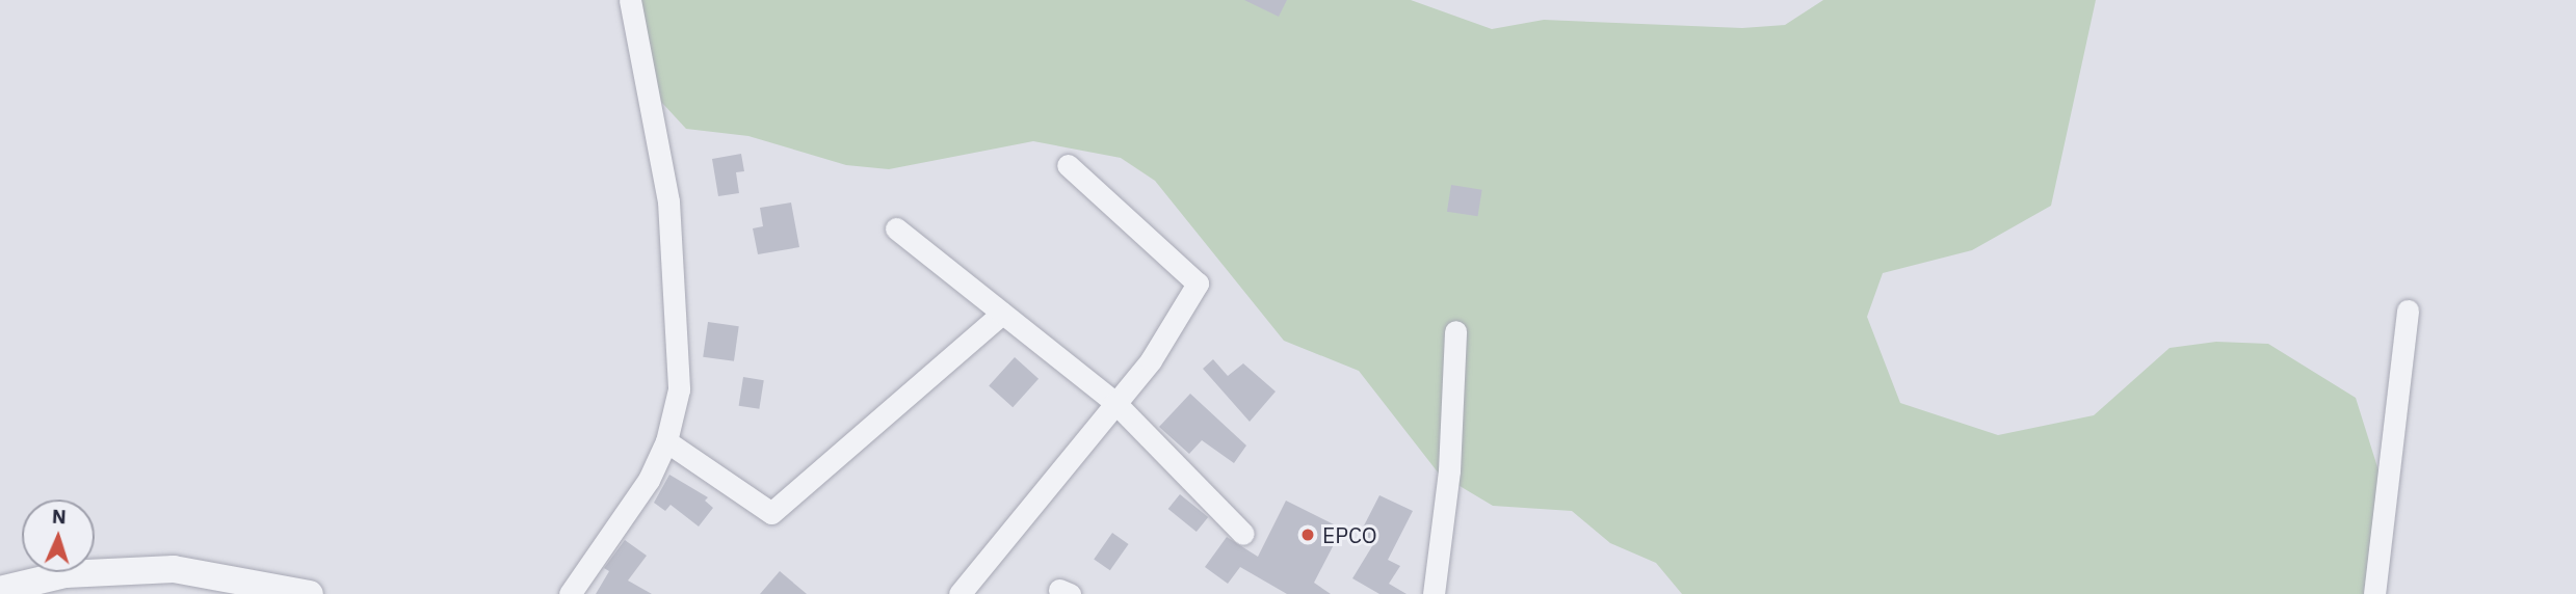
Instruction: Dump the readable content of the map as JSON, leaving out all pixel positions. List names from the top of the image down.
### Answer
{
  "places": ["EPCO"],
  "north": "top"
}
